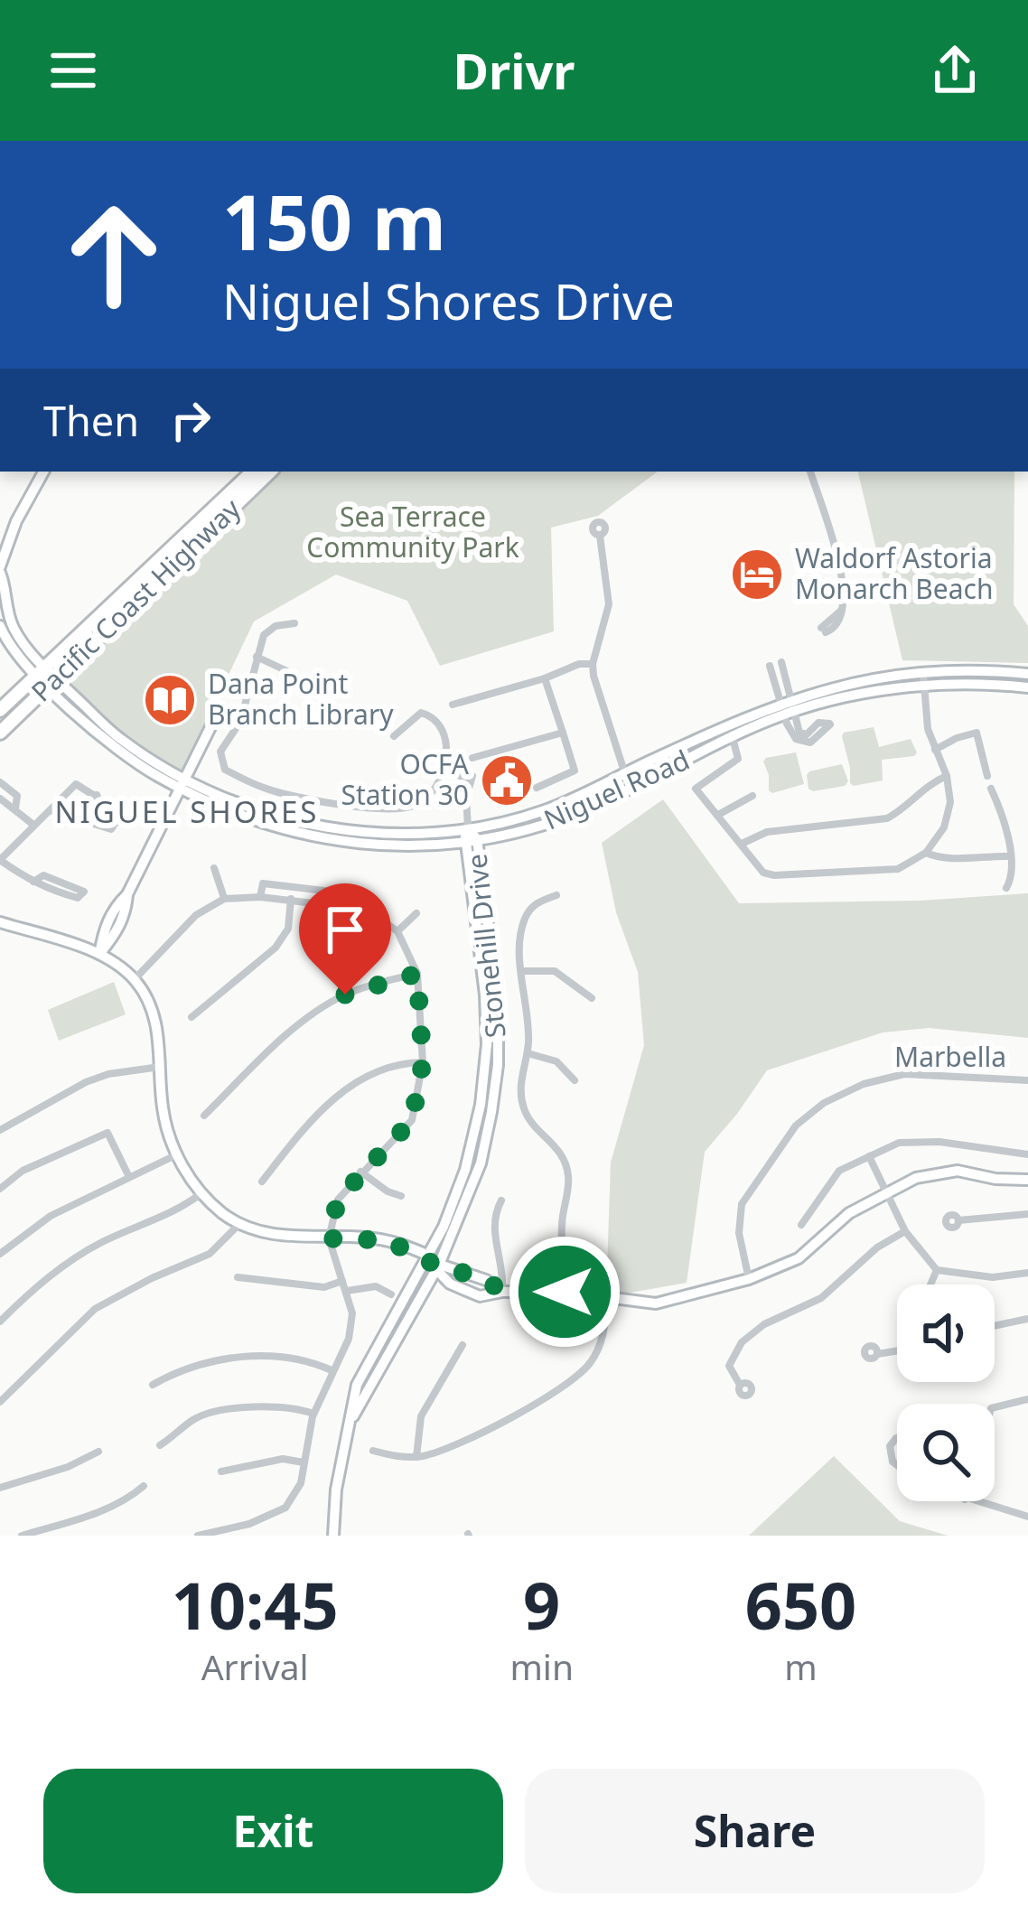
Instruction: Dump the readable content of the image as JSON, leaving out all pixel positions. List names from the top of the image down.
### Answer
{
  "streets": {
    "highway": ["Pacific Coast Highway"],
    "main road": ["Niguel Road", "Stonehill Drive"],
    "street": ["Marbella"]
  },
  "crossings": [
    ["Pacific Coast Highway", "Niguel Road"],
    ["Niguel Road", "Stonehill Drive"]
  ],
  "districts": ["NIGUEL SHORES"],
  "parks": ["Sea Terrace Community Park"],
  "places": {
    "hotel": ["Waldorf Astoria Monarch Beach"],
    "library": ["Dana Point Branch Library"],
    "public building": ["OCFA Station 30"]
  },
  "page": {
    "header": "Drivr",
    "turn": ["150 m", "Niguel Shores Drive"],
    "then": "Then",
    "eta": [
      "10:45",
      "Arrival",
      "9",
      "min",
      "650",
      "m"
    ],
    "buttons": ["Exit", "Share"]
  }
}
